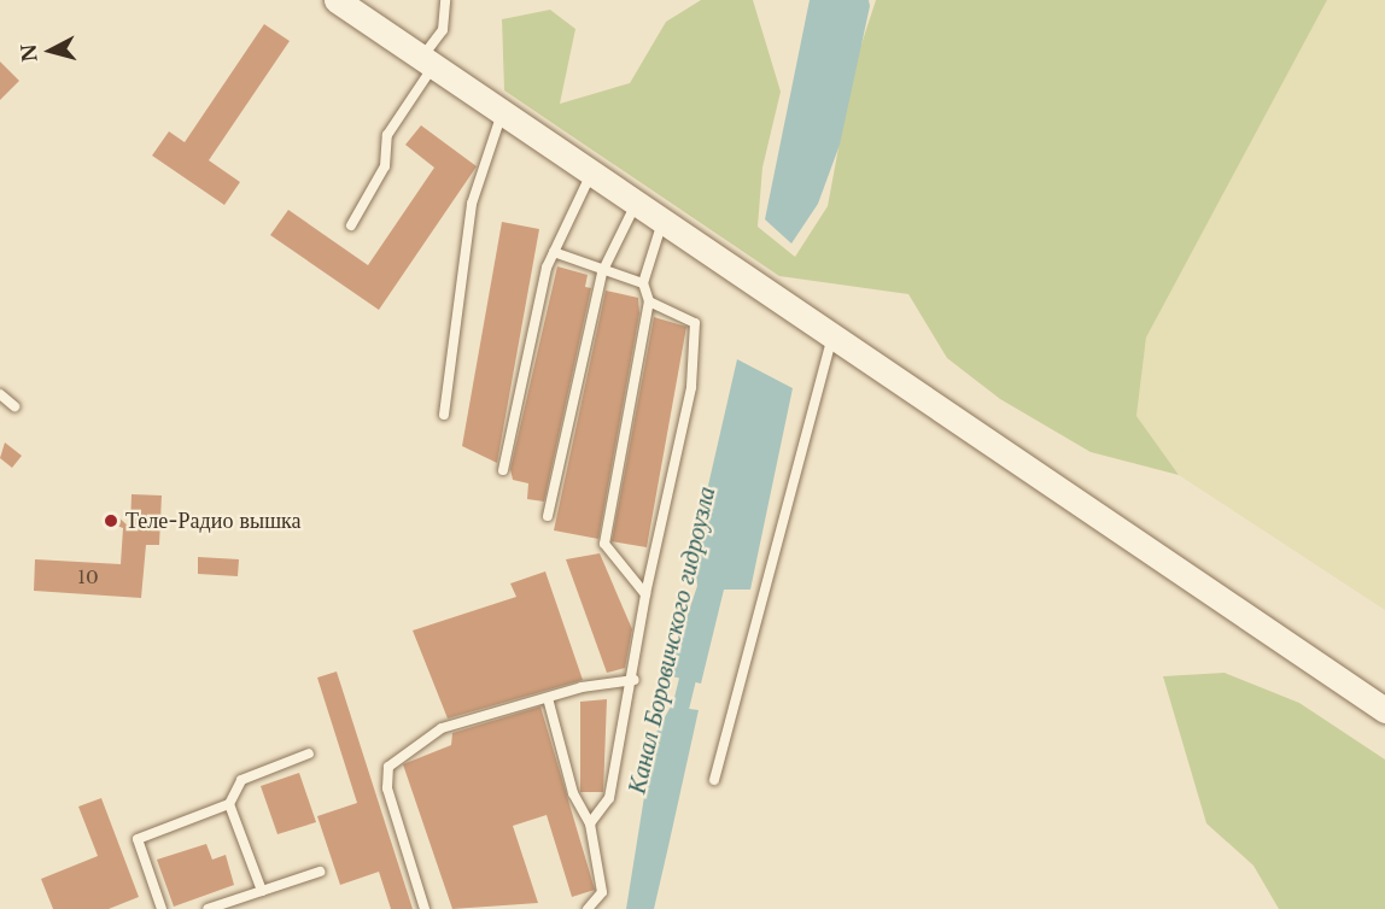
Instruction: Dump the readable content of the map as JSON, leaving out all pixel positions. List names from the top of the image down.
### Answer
{
  "water": ["Канал Боровичского гидроузла"],
  "places": ["Теле-Радио вышка"],
  "house_numbers": ["10"],
  "north": "left"
}
